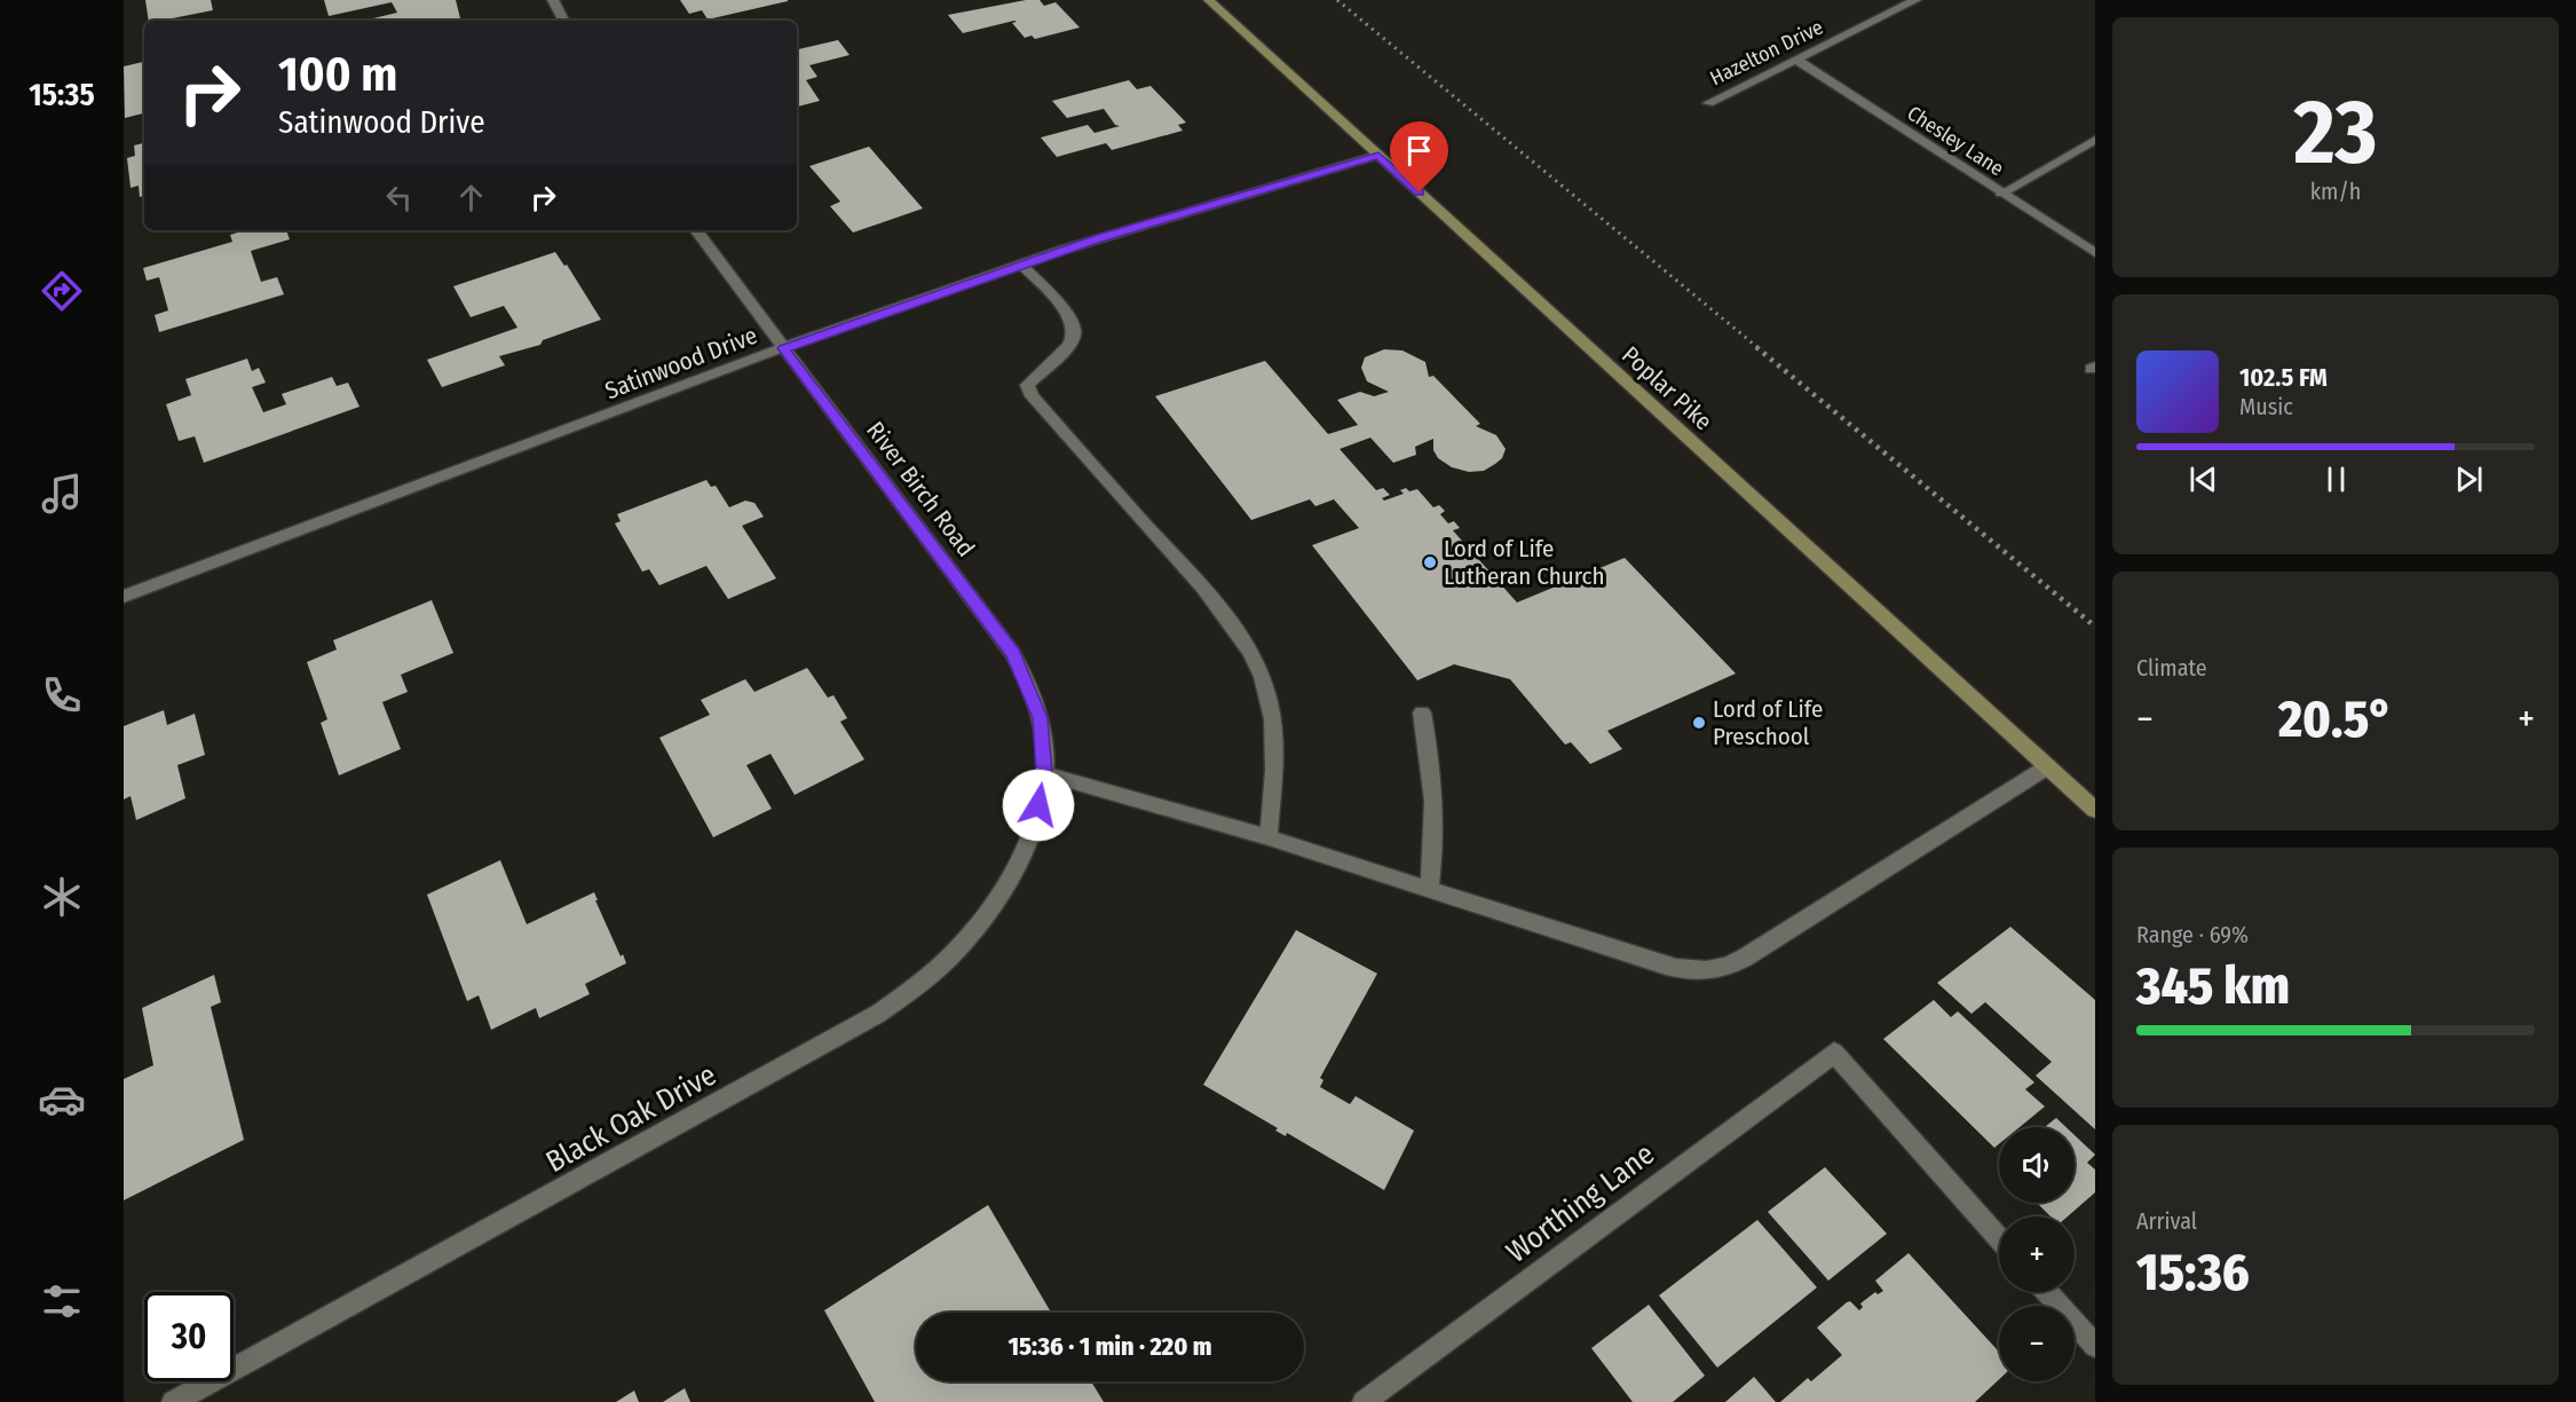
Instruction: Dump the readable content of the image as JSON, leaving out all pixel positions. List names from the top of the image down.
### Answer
{
  "streets": {
    "main road": ["Poplar Pike"],
    "street": [
      "Hazelton Drive",
      "Chesley Lane",
      "Satinwood Drive",
      "River Birch Road",
      "Black Oak Drive",
      "Worthing Lane"
    ]
  },
  "crossings": [
    ["Hazelton Drive", "Chesley Lane"],
    ["Satinwood Drive", "Poplar Pike"],
    ["Satinwood Drive", "River Birch Road"],
    ["River Birch Road", "Black Oak Drive"]
  ],
  "places": ["Lord of Life Lutheran Church", "Lord of Life Preschool"],
  "page": {
    "tabs": "15:35",
    "tile": [
      ["23", "km/h"],
      "Climate",
      ["Range · 69%", "345 km"],
      ["Arrival", "15:36"]
    ],
    "turn": ["100 m", "Satinwood Drive"],
    "song": ["102.5 FM", "Music"],
    "heat": ["−", "20.5°", "+"],
    "map_buttons": ["+", "−"],
    "limit": "30",
    "trip": "15:36 · 1 min · 220 m"
  }
}
